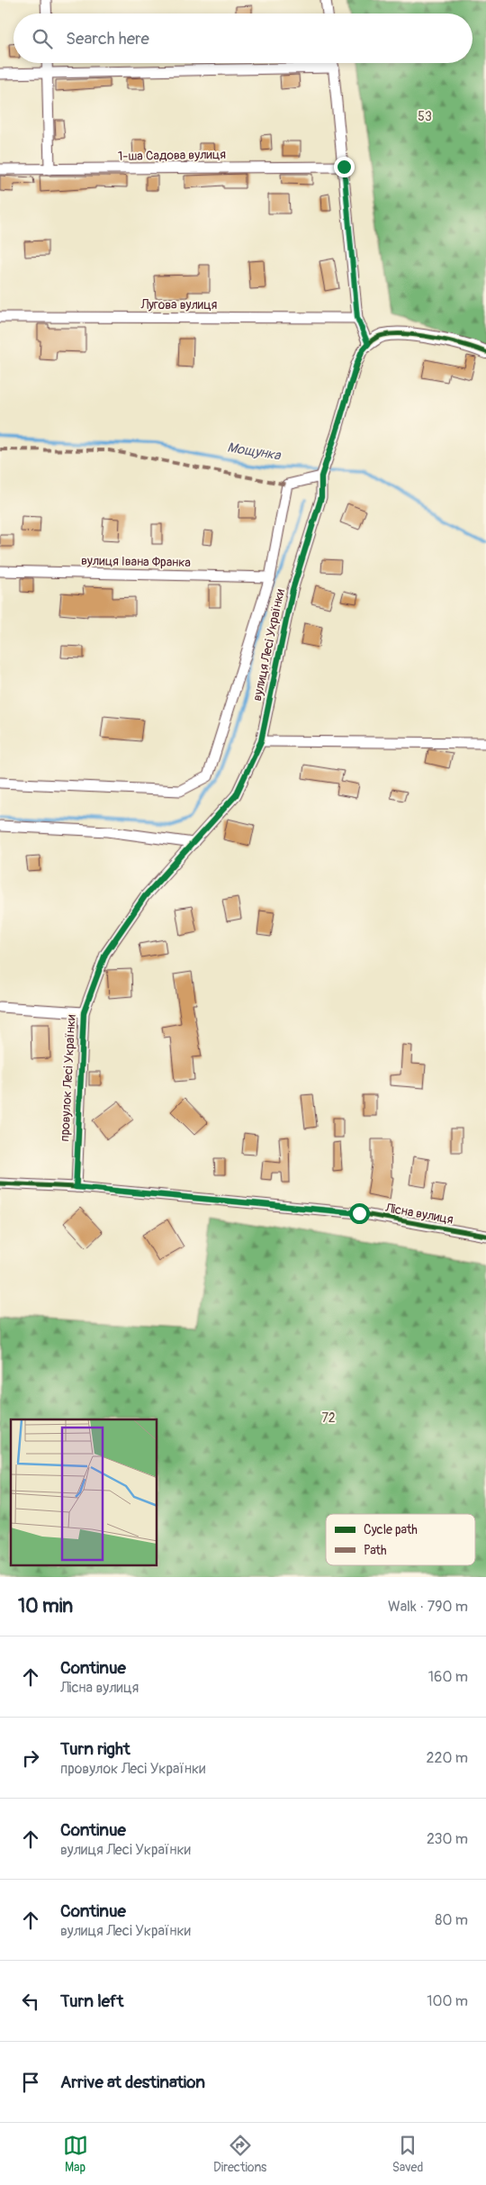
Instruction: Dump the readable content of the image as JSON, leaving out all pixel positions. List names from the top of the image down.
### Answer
{
  "streets": {
    "street": [
      "1-ша Садова вулиця",
      "Лугова вулиця",
      "вулиця Івана Франка",
      "вулиця Лесі Українки",
      "провулок Лесі Українки",
      "Лісна вулиця"
    ]
  },
  "crossings": [
    ["вулиця Лесі Українки", "провулок Лесі Українки"],
    ["провулок Лесі Українки", "Лісна вулиця"]
  ],
  "water": ["Мощунка"],
  "parks": ["53", "72"],
  "legend": ["Cycle path", "Path"],
  "page": {
    "search": "Search here",
    "heading": ["10 min", "Walk · 790 m"],
    "list": [
      ["Continue", "Лісна вулиця", "160 m"],
      ["Turn right", "провулок Лесі Українки", "220 m"],
      ["Continue", "вулиця Лесі Українки", "230 m"],
      ["Continue", "вулиця Лесі Українки", "80 m"],
      ["Turn left", "100 m"],
      "Arrive at destination"
    ],
    "nav": ["Map", "Directions", "Saved"]
  }
}
